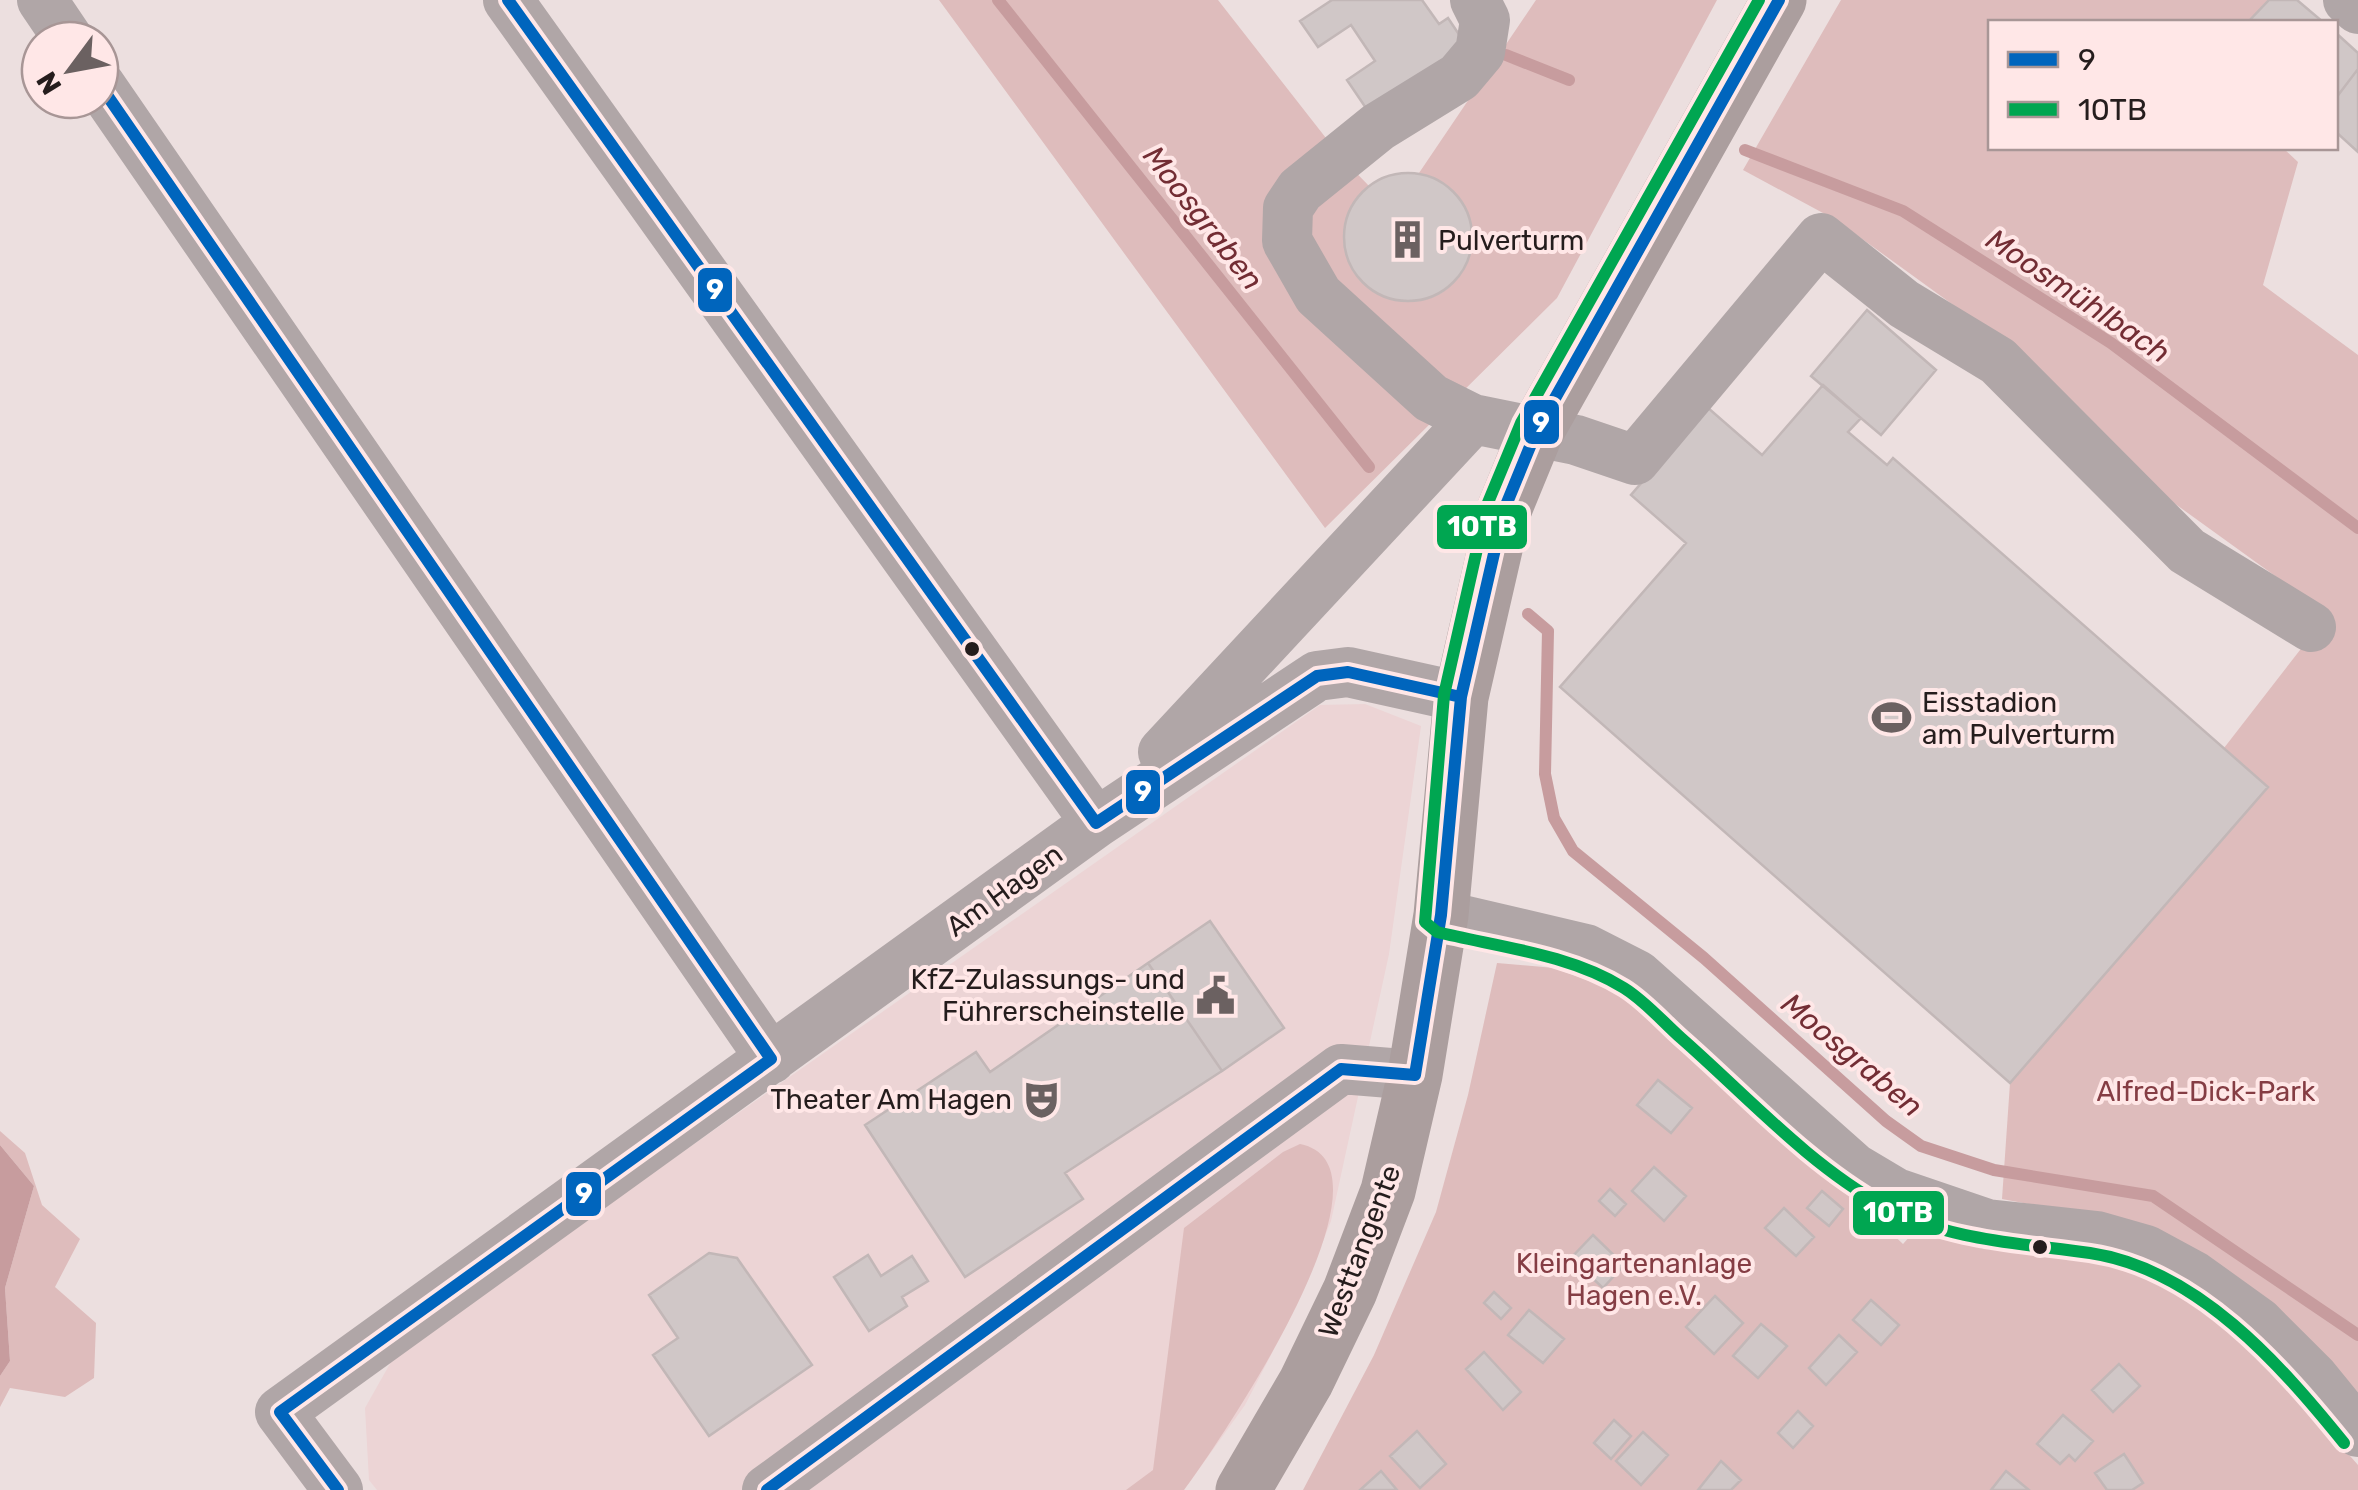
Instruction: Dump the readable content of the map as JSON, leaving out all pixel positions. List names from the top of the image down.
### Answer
{
  "streets": {
    "main road": ["Westtangente"],
    "street": ["Am Hagen"]
  },
  "crossings": [
    ["Am Hagen", "Westtangente"]
  ],
  "water": ["Moosgraben", "Moosmühlbach"],
  "parks": ["Alfred-Dick-Park", "Kleingartenanlage Hagen e.V."],
  "places": {
    "building": ["Pulverturm"],
    "sports": ["Eisstadion am Pulverturm"],
    "public building": ["KfZ-Zulassungs- und Führerscheinstelle"],
    "theatre": ["Theater Am Hagen"]
  },
  "lines": ["transit line 9", "transit line 10TB"],
  "legend": ["9", "10TB"],
  "north": "bottom left"
}
